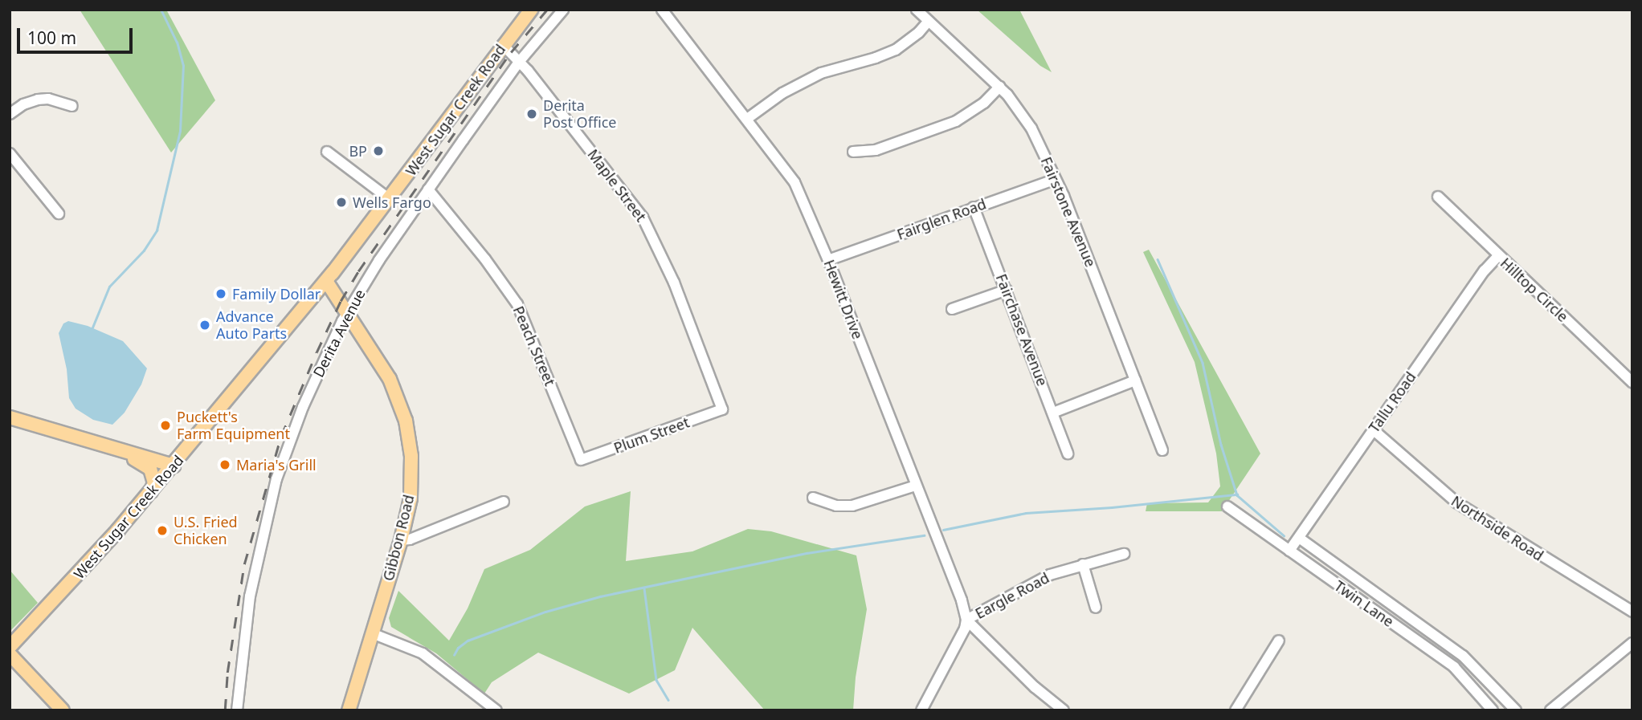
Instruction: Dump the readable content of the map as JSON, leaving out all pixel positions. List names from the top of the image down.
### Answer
{
  "streets": {
    "main road": ["West Sugar Creek Road", "Gibbon Road"],
    "street": [
      "Maple Street",
      "Fairstone Avenue",
      "Fairglen Road",
      "Hilltop Circle",
      "Hewitt Drive",
      "Fairchase Avenue",
      "Derita Avenue",
      "Peach Street",
      "Tallu Road",
      "Plum Street",
      "Northside Road",
      "Eargle Road",
      "Twin Lane"
    ]
  },
  "crossings": [
    ["West Sugar Creek Road", "Maple Street"],
    ["West Sugar Creek Road", "Gibbon Road"],
    ["Maple Street", "Derita Avenue"],
    ["Maple Street", "Plum Street"],
    ["Fairstone Avenue", "Fairglen Road"],
    ["Fairglen Road", "Hewitt Drive"],
    ["Fairglen Road", "Fairchase Avenue"],
    ["Hilltop Circle", "Tallu Road"],
    ["Hewitt Drive", "Eargle Road"],
    ["Derita Avenue", "Peach Street"],
    ["Derita Avenue", "Gibbon Road"],
    ["Peach Street", "Plum Street"],
    ["Tallu Road", "Northside Road"],
    ["Tallu Road", "Twin Lane"]
  ],
  "places": [
    "Derita Post Office",
    "BP",
    "Wells Fargo",
    "Family Dollar",
    "Advance Auto Parts",
    "Puckett's Farm Equipment",
    "Maria's Grill",
    "U.S. Fried Chicken"
  ],
  "scale_bar": "100 m"
}
